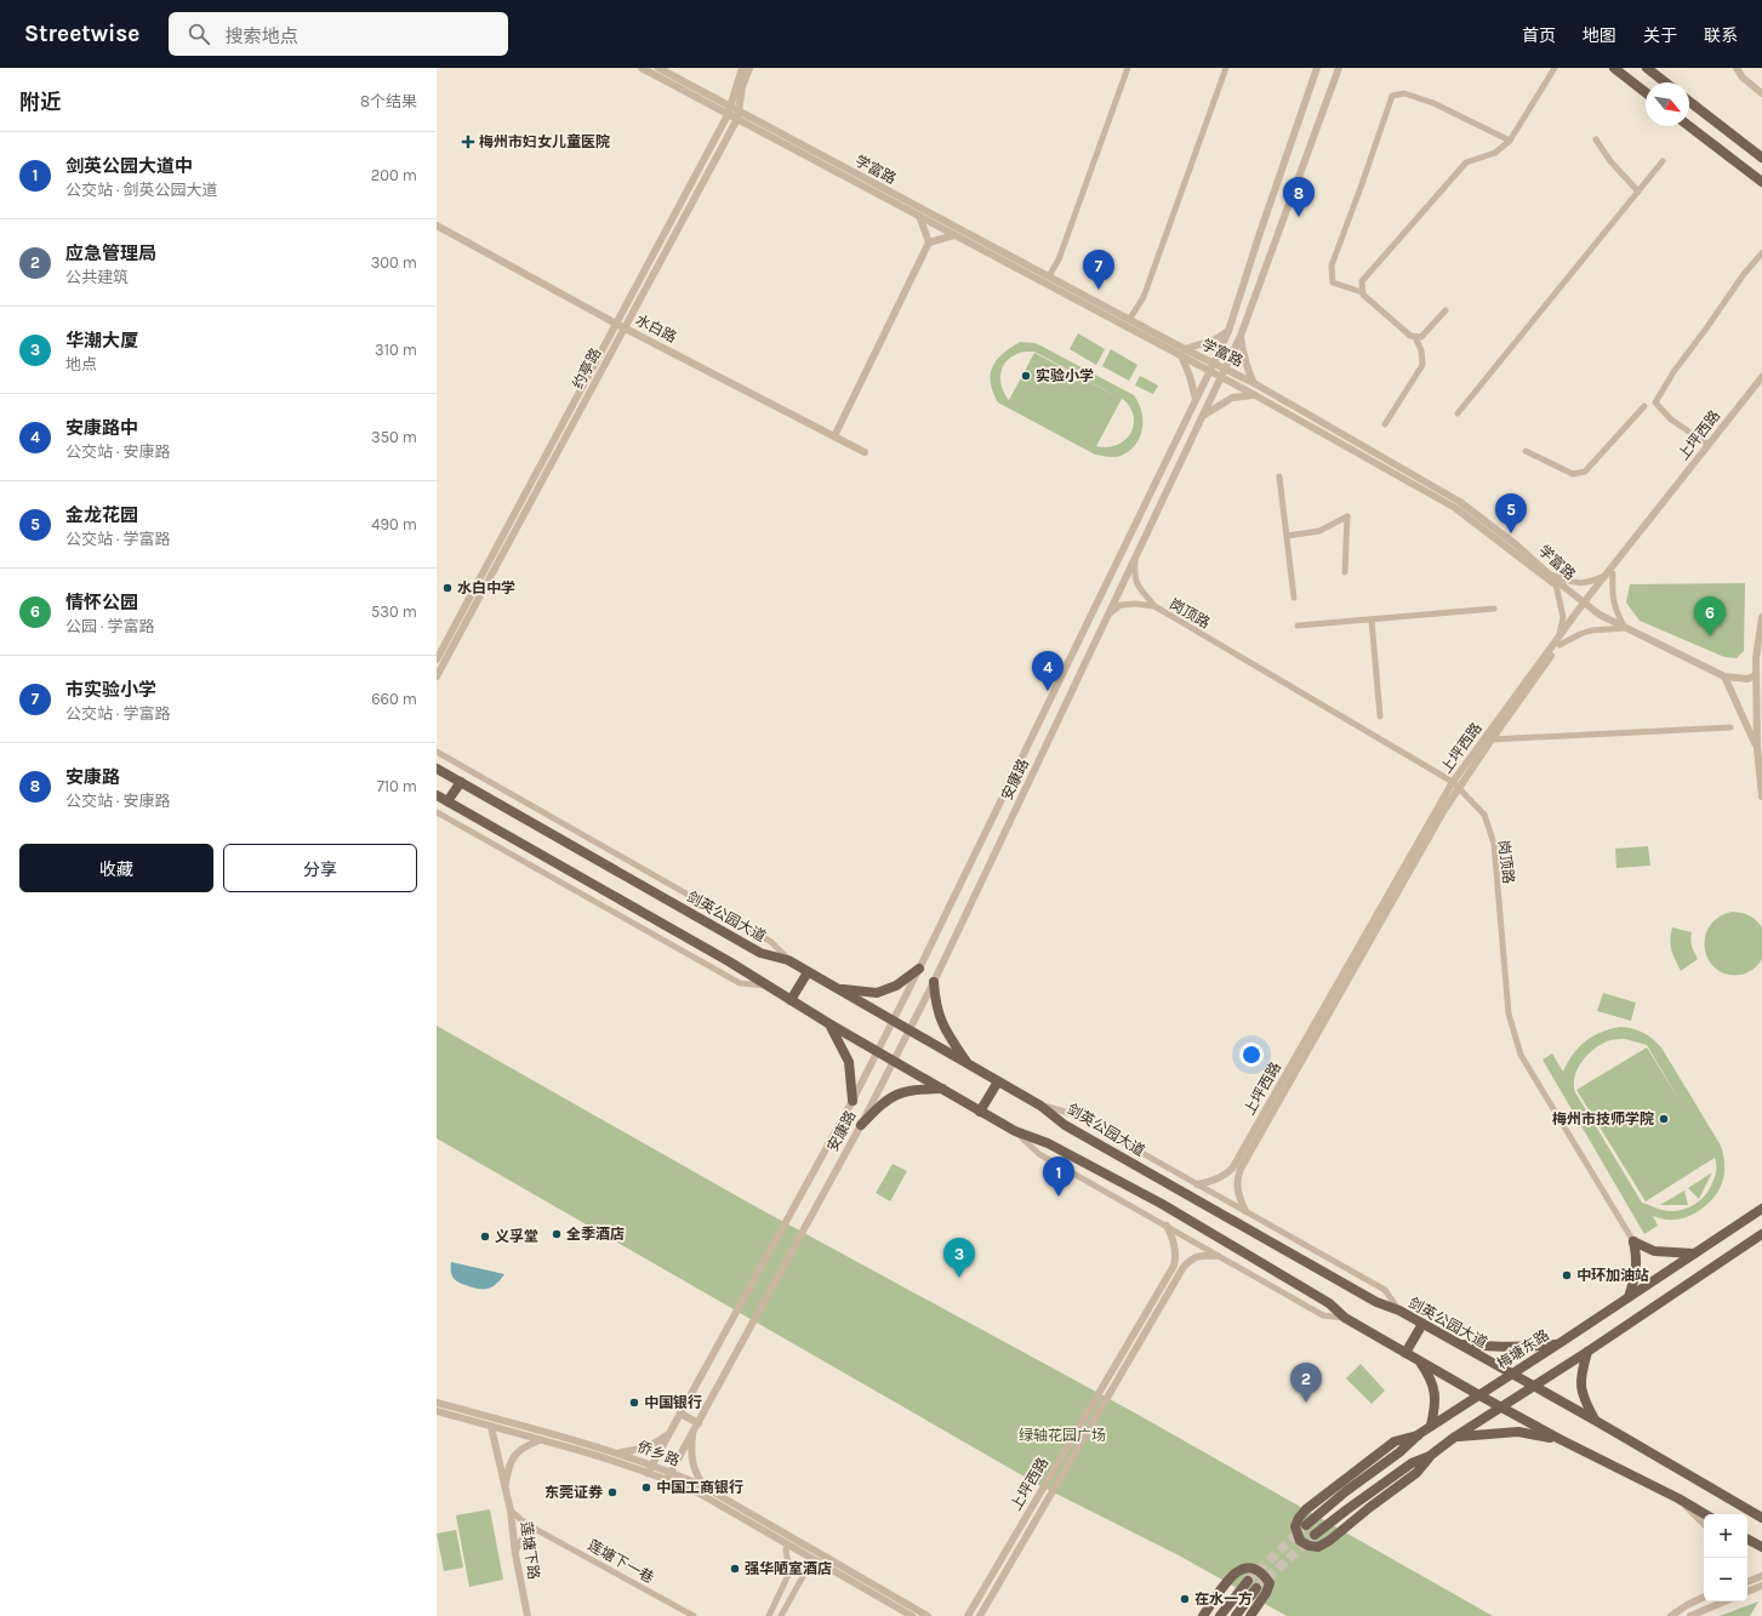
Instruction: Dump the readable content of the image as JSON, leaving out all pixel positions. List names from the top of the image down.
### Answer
{
  "streets": {
    "main road": ["剑英公园大道", "梅塘东路"],
    "street": [
      "学富路",
      "水白路",
      "约亭路",
      "上坪西路",
      "岗顶路",
      "安康路",
      "侨乡路",
      "莲塘下路",
      "莲塘下一巷"
    ]
  },
  "crossings": [
    ["学富路", "约亭路"],
    ["学富路", "上坪西路"],
    ["学富路", "安康路"],
    ["水白路", "约亭路"],
    ["上坪西路", "岗顶路"],
    ["安康路", "剑英公园大道"],
    ["安康路", "侨乡路"],
    ["剑英公园大道", "梅塘东路"],
    ["侨乡路", "莲塘下路"],
    ["莲塘下路", "莲塘下一巷"]
  ],
  "parks": ["绿轴花园广场"],
  "places": {
    "health": ["梅州市妇女儿童医院"],
    "other": [
      "实验小学",
      "水白中学",
      "梅州市技师学院",
      "全季酒店",
      "义孚堂",
      "中环加油站",
      "中国银行",
      "中国工商银行",
      "东莞证券",
      "强华陋室酒店",
      "在水一方"
    ]
  },
  "north": "bottom right",
  "page": {
    "header": "Streetwise",
    "search": "搜索地点",
    "nav": [
      "首页",
      "地图",
      "关于",
      "联系"
    ],
    "heading": ["附近", "8个结果"],
    "list": [
      {
        "mark": "1",
        "name": "剑英公园大道中",
        "note": "公交站 · 剑英公园大道",
        "value": "200 m"
      },
      {
        "mark": "2",
        "name": "应急管理局",
        "note": "公共建筑",
        "value": "300 m"
      },
      {
        "mark": "3",
        "name": "华潮大厦",
        "note": "地点",
        "value": "310 m"
      },
      {
        "mark": "4",
        "name": "安康路中",
        "note": "公交站 · 安康路",
        "value": "350 m"
      },
      {
        "mark": "5",
        "name": "金龙花园",
        "note": "公交站 · 学富路",
        "value": "490 m"
      },
      {
        "mark": "6",
        "name": "情怀公园",
        "note": "公园 · 学富路",
        "value": "530 m"
      },
      {
        "mark": "7",
        "name": "市实验小学",
        "note": "公交站 · 学富路",
        "value": "660 m"
      },
      {
        "mark": "8",
        "name": "安康路",
        "note": "公交站 · 安康路",
        "value": "710 m"
      }
    ],
    "pins": [
      "8",
      "7",
      "5",
      "6",
      "4",
      "1",
      "3",
      "2"
    ],
    "buttons": ["收藏", "分享"],
    "map_buttons": ["+", "−"]
  }
}
